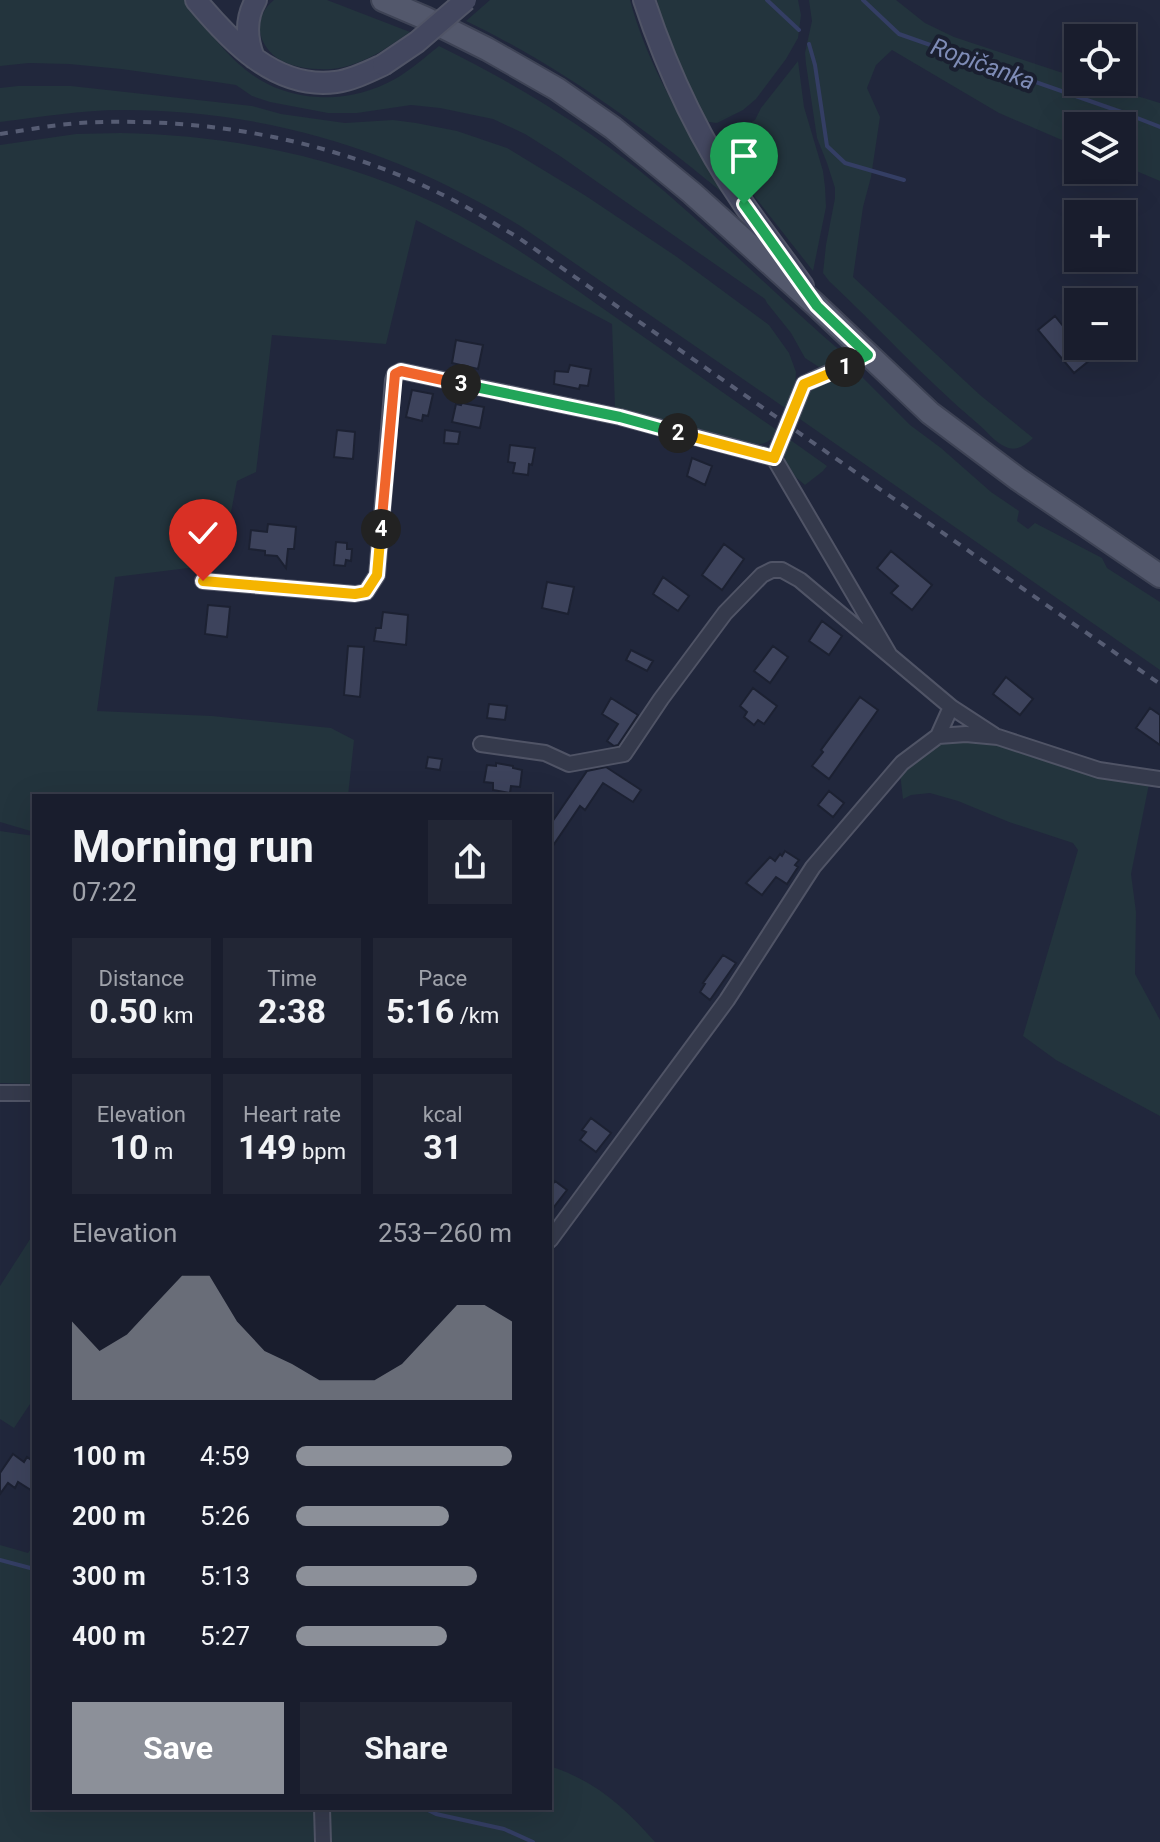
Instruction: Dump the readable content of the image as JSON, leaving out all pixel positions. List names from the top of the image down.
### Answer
{
  "water": ["Ropičanka"],
  "page": {
    "map_buttons": ["+", "−"],
    "pins": [
      "1",
      "3",
      "2",
      "4"
    ],
    "heading": ["Morning run", "07:22"],
    "stats": [
      ["Distance", "0.50 km"],
      ["Time", "2:38"],
      ["Pace", "5:16 /km"],
      ["Elevation", "10 m"],
      ["Heart rate", "149 bpm"],
      ["kcal", "31"]
    ],
    "chart": ["Elevation", "253–260 m"],
    "list": [
      {
        "name": "100 m",
        "note": "4:59"
      },
      {
        "name": "200 m",
        "note": "5:26"
      },
      {
        "name": "300 m",
        "note": "5:13"
      },
      {
        "name": "400 m",
        "note": "5:27"
      }
    ],
    "buttons": ["Save", "Share"]
  }
}
